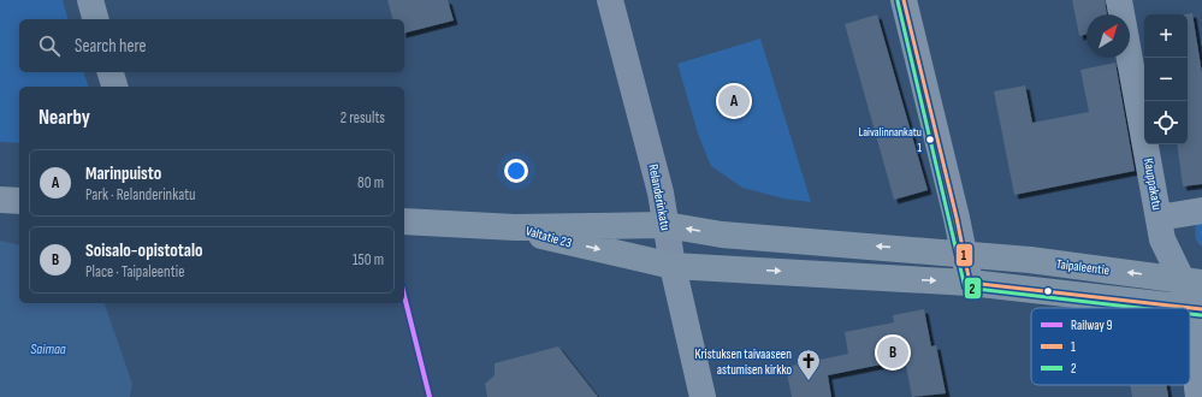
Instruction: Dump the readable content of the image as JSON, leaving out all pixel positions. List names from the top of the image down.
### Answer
{
  "streets": {
    "highway": ["Valtatie 23", "Taipaleentie"],
    "main road": ["Relanderinkatu"],
    "street": ["Kauppakatu"]
  },
  "crossings": [
    ["Kauppakatu", "Taipaleentie"],
    ["Relanderinkatu", "Valtatie 23"],
    ["Valtatie 23", "Taipaleentie"]
  ],
  "water": ["Saimaa"],
  "places": {
    "other": ["Laivalinnankatu 1"],
    "church": ["Kristuksen taivaaseen astumisen kirkko"]
  },
  "lines": ["transit line 1", "transit line 2", "rail line 9"],
  "legend": ["Railway 9", "1", "2"],
  "north": "top right",
  "page": {
    "map_buttons": ["+", "−"],
    "search": "Search here",
    "pins": ["A", "B"],
    "heading": ["Nearby", "2 results"],
    "list": [
      {
        "mark": "A",
        "name": "Marinpuisto",
        "note": "Park · Relanderinkatu",
        "value": "80 m"
      },
      {
        "mark": "B",
        "name": "Soisalo-opistotalo",
        "note": "Place · Taipaleentie",
        "value": "150 m"
      }
    ]
  }
}
